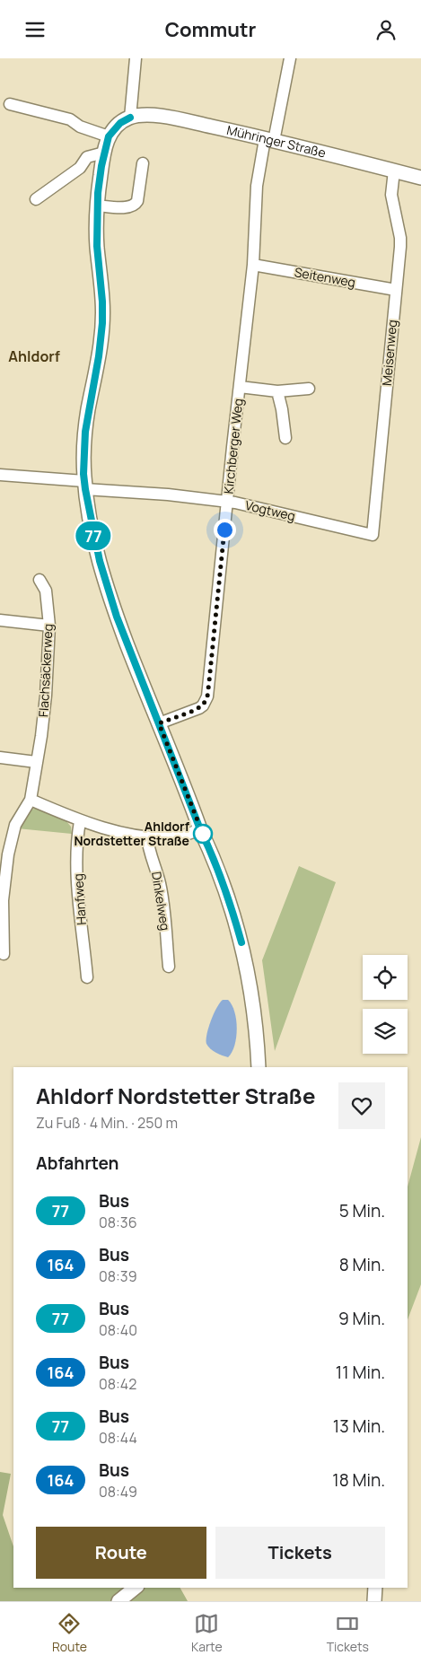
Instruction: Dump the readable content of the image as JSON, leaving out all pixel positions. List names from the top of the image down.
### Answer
{
  "streets": {
    "street": [
      "Mühringer Straße",
      "Seitenweg",
      "Meisenweg",
      "Kirchberger Weg",
      "Vogtweg",
      "Flachsäckerweg",
      "Hanfweg",
      "Dinkelweg"
    ]
  },
  "crossings": [
    ["Mühringer Straße", "Meisenweg"],
    ["Mühringer Straße", "Kirchberger Weg"],
    ["Seitenweg", "Meisenweg"],
    ["Seitenweg", "Kirchberger Weg"],
    ["Meisenweg", "Vogtweg"],
    ["Kirchberger Weg", "Vogtweg"]
  ],
  "districts": ["Ahldorf"],
  "places": ["Ahldorf Nordstetter Straße"],
  "lines": ["bus line 77"],
  "page": {
    "header": "Commutr",
    "on_map": "77",
    "heading": [
      ["Ahldorf Nordstetter Straße", "Zu Fuß · 4 Min. · 250 m"],
      "Abfahrten"
    ],
    "list": [
      {
        "mark": "77",
        "name": "Bus",
        "note": "08:36",
        "value": "5 Min."
      },
      {
        "mark": "164",
        "name": "Bus",
        "note": "08:39",
        "value": "8 Min."
      },
      {
        "mark": "77",
        "name": "Bus",
        "note": "08:40",
        "value": "9 Min."
      },
      {
        "mark": "164",
        "name": "Bus",
        "note": "08:42",
        "value": "11 Min."
      },
      {
        "mark": "77",
        "name": "Bus",
        "note": "08:44",
        "value": "13 Min."
      },
      {
        "mark": "164",
        "name": "Bus",
        "note": "08:49",
        "value": "18 Min."
      }
    ],
    "buttons": ["Route", "Tickets"],
    "tabs": ["Route", "Karte", "Tickets"]
  }
}
